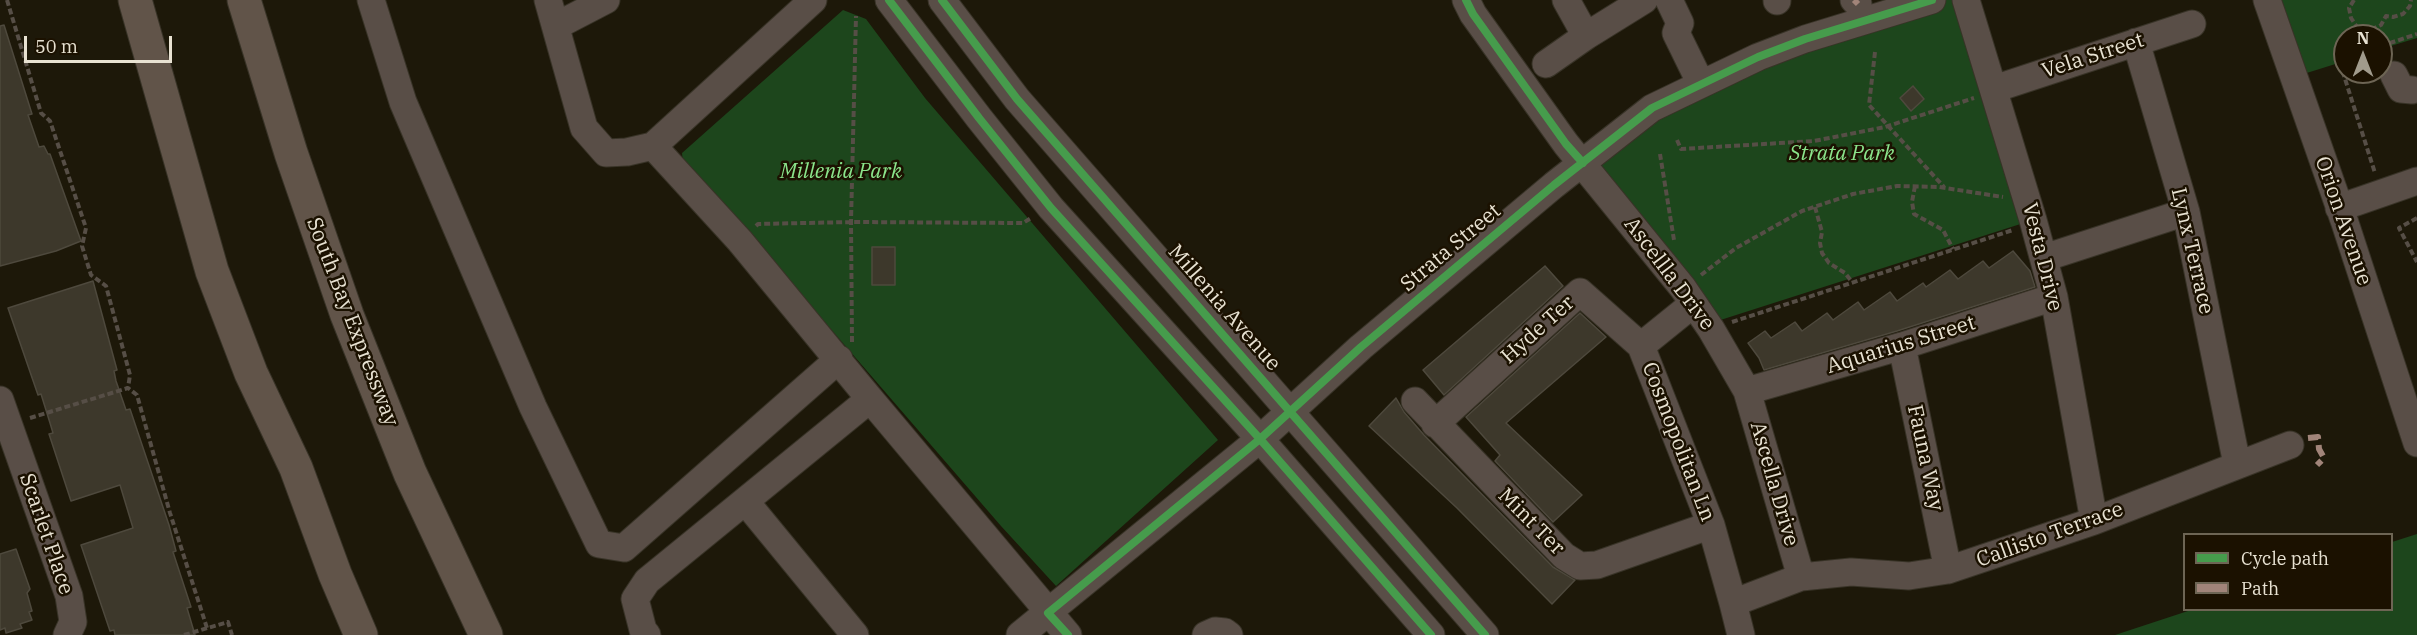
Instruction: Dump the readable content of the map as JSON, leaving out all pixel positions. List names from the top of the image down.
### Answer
{
  "streets": {
    "highway": ["South Bay Expressway"],
    "street": [
      "Vela Street",
      "Orion Avenue",
      "Strata Street",
      "Lynx Terrace",
      "Vesta Drive",
      "Ascellla Drive",
      "Millenia Avenue",
      "Hyde Ter",
      "Aquarius Street",
      "Cosmopolitan Ln",
      "Fauna Way",
      "Ascella Drive",
      "Mint Ter",
      "Scarlet Place",
      "Callisto Terrace"
    ]
  },
  "crossings": [
    ["Vela Street", "Lynx Terrace"],
    ["Vela Street", "Vesta Drive"],
    ["Strata Street", "Ascellla Drive"],
    ["Strata Street", "Millenia Avenue"],
    ["Lynx Terrace", "Callisto Terrace"],
    ["Vesta Drive", "Aquarius Street"],
    ["Vesta Drive", "Callisto Terrace"],
    ["Ascellla Drive", "Aquarius Street"],
    ["Ascellla Drive", "Cosmopolitan Ln"],
    ["Ascellla Drive", "Ascella Drive"],
    ["Hyde Ter", "Cosmopolitan Ln"],
    ["Hyde Ter", "Mint Ter"],
    ["Aquarius Street", "Fauna Way"],
    ["Aquarius Street", "Ascella Drive"],
    ["Cosmopolitan Ln", "Mint Ter"],
    ["Fauna Way", "Callisto Terrace"],
    ["Ascella Drive", "Callisto Terrace"]
  ],
  "parks": ["Strata Park", "Millenia Park"],
  "legend": ["Cycle path", "Path"],
  "scale_bar": "50 m",
  "north": "top"
}
